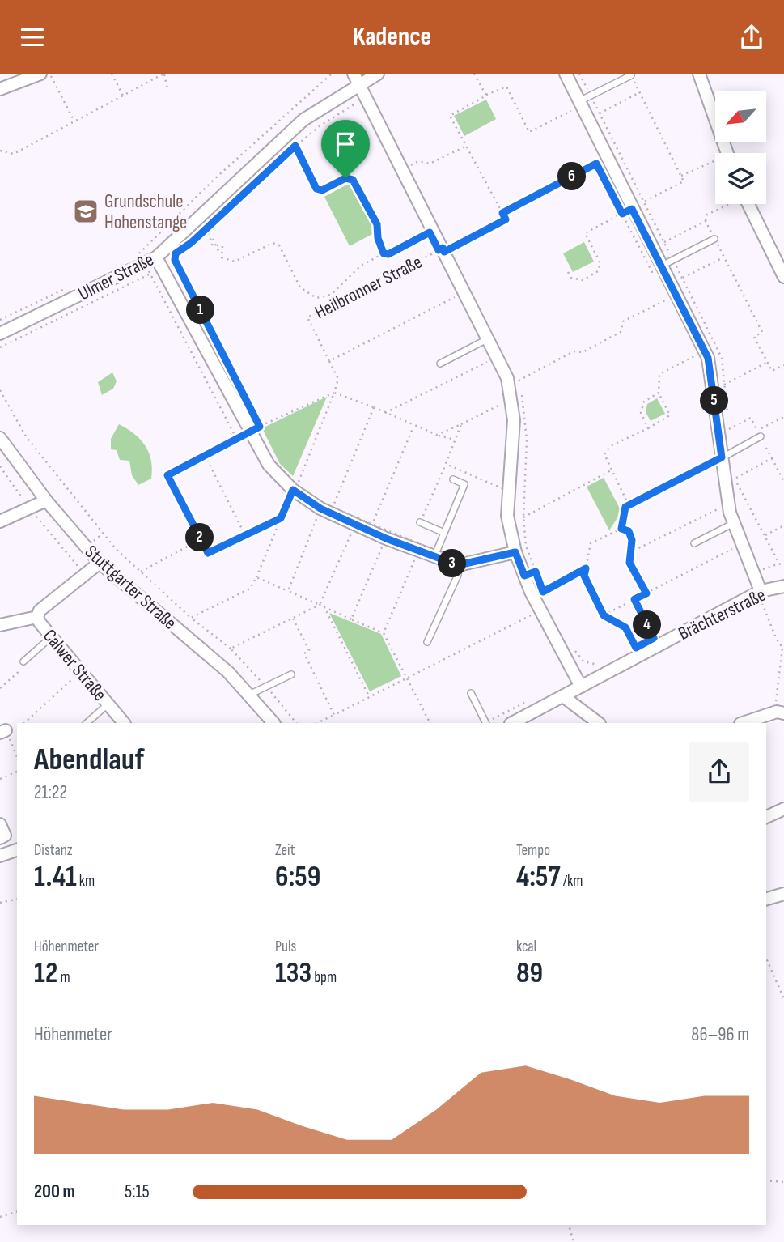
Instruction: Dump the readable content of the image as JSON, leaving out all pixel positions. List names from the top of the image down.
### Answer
{
  "streets": {
    "street": [
      "Ulmer Straße",
      "Heilbronner Straße",
      "Stuttgarter Straße",
      "Brächterstraße",
      "Calwer Straße"
    ]
  },
  "crossings": [
    ["Ulmer Straße", "Heilbronner Straße"],
    ["Heilbronner Straße", "Brächterstraße"],
    ["Stuttgarter Straße", "Calwer Straße"]
  ],
  "places": {
    "school or university": ["Grundschule Hohenstange"]
  },
  "north": "bottom left",
  "page": {
    "header": "Kadence",
    "pins": [
      "6",
      "1",
      "5",
      "2",
      "3",
      "4"
    ],
    "heading": ["Abendlauf", "21:22"],
    "stats": [
      ["Distanz", "1.41 km"],
      ["Zeit", "6:59"],
      ["Tempo", "4:57 /km"],
      ["Höhenmeter", "12 m"],
      ["Puls", "133 bpm"],
      ["kcal", "89"]
    ],
    "chart": ["Höhenmeter", "86–96 m"],
    "list": [
      {
        "name": "200 m",
        "note": "5:15"
      }
    ]
  }
}
